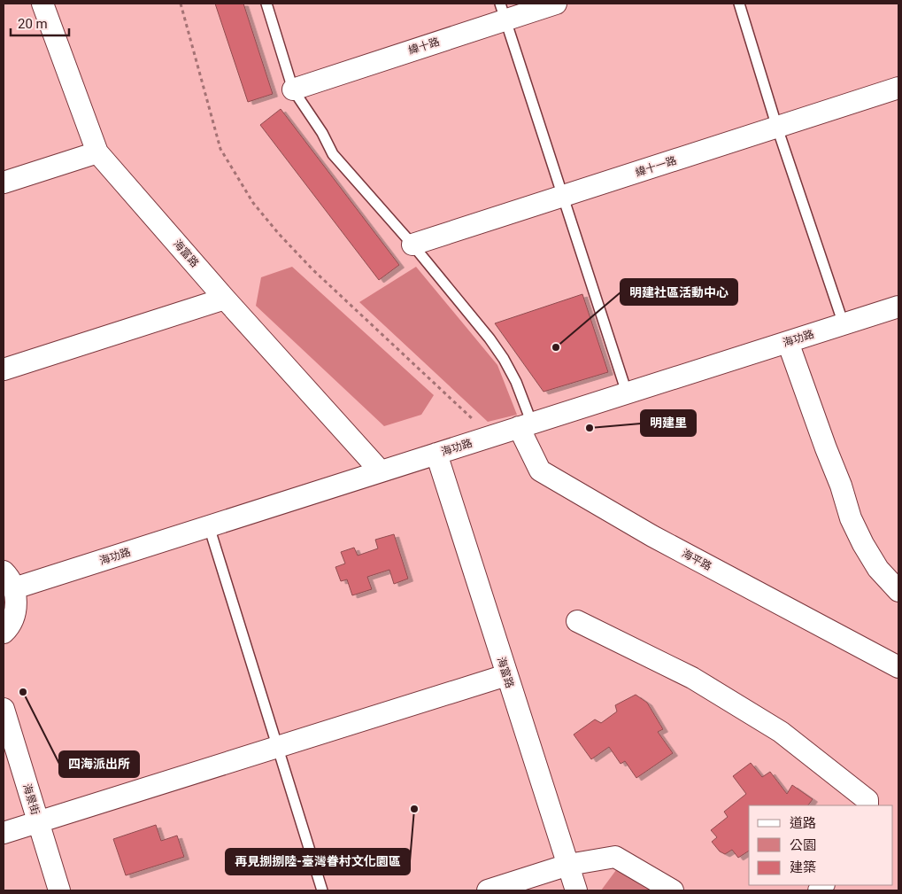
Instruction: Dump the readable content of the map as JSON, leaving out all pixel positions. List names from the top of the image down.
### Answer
{
  "streets": {
    "street": [
      "緯十路",
      "緯十一路",
      "海富路",
      "海功路",
      "海平路",
      "海景街"
    ]
  },
  "crossings": [
    ["海富路", "海功路"],
    ["海功路", "海平路"]
  ],
  "places": [
    "明建社區活動中心",
    "明建里",
    "四海派出所",
    "再見捌捌陸-臺灣眷村文化園區"
  ],
  "legend": ["道路", "公園", "建築"],
  "scale_bar": "20 m"
}
